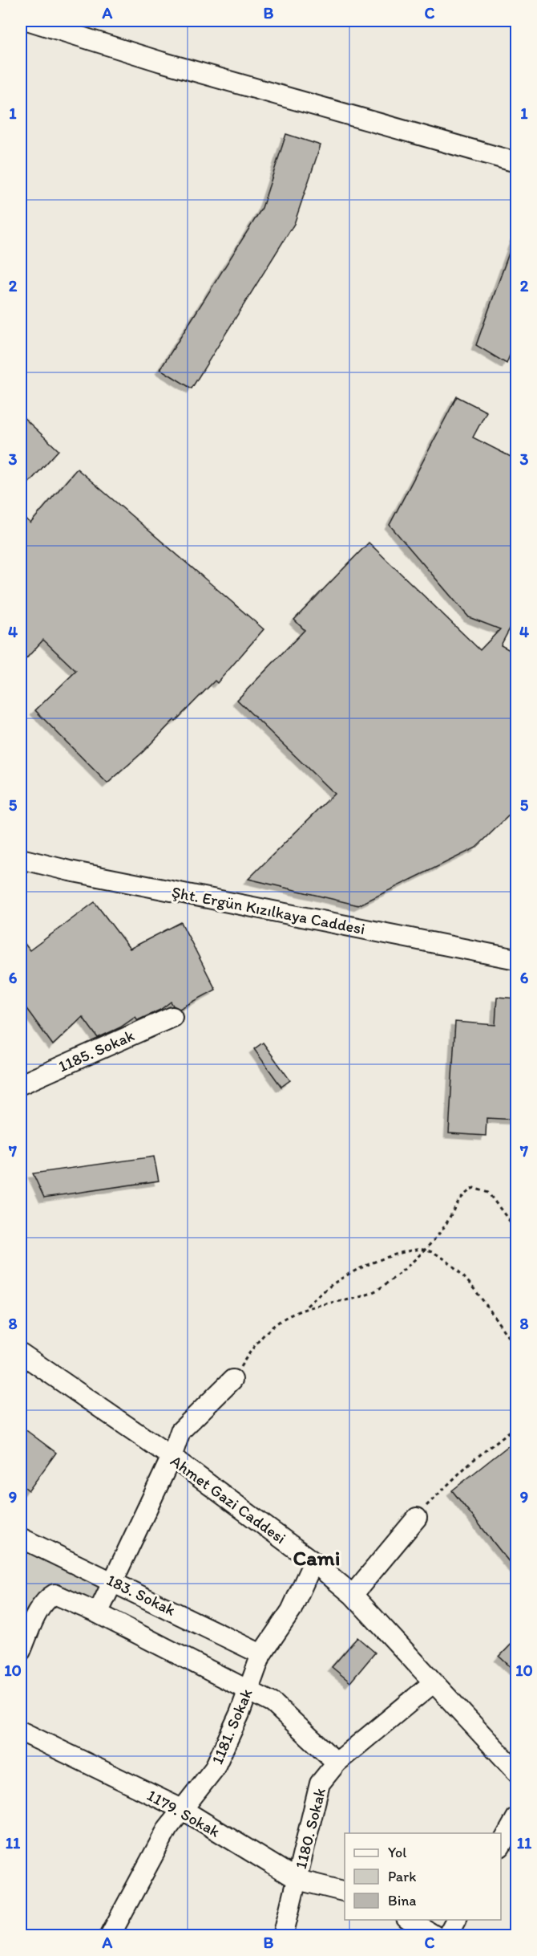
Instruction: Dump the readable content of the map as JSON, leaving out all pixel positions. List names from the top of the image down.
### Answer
{
  "streets": {
    "street": [
      "Şht. Ergün Kızılkaya Caddesi",
      "1185. Sokak",
      "Ahmet Gazi Caddesi",
      "183. Sokak",
      "1181. Sokak",
      "1179. Sokak",
      "1180. Sokak"
    ]
  },
  "crossings": [
    ["Ahmet Gazi Caddesi", "1181. Sokak"],
    ["Ahmet Gazi Caddesi", "1180. Sokak"],
    ["183. Sokak", "1181. Sokak"],
    ["1181. Sokak", "1179. Sokak"],
    ["1179. Sokak", "1180. Sokak"]
  ],
  "districts": ["Cami"],
  "legend": ["Yol", "Park", "Bina"],
  "grid": {
    "columns": ["A", "B", "C"],
    "rows": [
      "1",
      "2",
      "3",
      "4",
      "5",
      "6",
      "7",
      "8",
      "9",
      "10",
      "11"
    ]
  }
}
